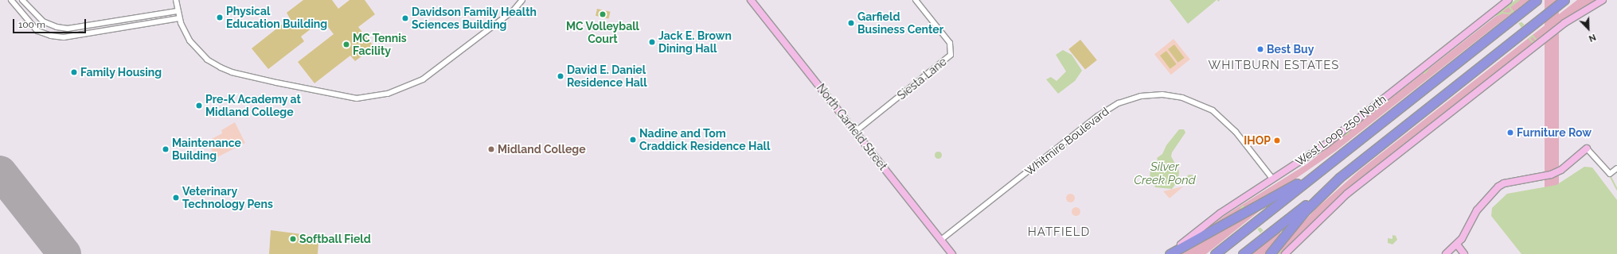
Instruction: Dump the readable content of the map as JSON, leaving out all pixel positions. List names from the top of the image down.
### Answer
{
  "streets": {
    "main road": ["North Garfield Street", "West Loop 250 North"],
    "street": ["Siesta Lane", "Whitmire Boulevard"]
  },
  "crossings": [
    ["Siesta Lane", "North Garfield Street"],
    ["North Garfield Street", "Whitmire Boulevard"],
    ["West Loop 250 North", "Whitmire Boulevard"]
  ],
  "districts": ["WHITBURN ESTATES", "HATFIELD"],
  "water": ["Silver Creek Pond"],
  "places": [
    "MC Volleyball Court",
    "Physical Education Building",
    "Davidson Family Health Sciences Building",
    "Garfield Business Center",
    "Jack E. Brown Dining Hall",
    "MC Tennis Facility",
    "Best Buy",
    "Family Housing",
    "David E. Daniel Residence Hall",
    "Pre-K Academy at Midland College",
    "Furniture Row",
    "Nadine and Tom Craddick Residence Hall",
    "IHOP",
    "Maintenance Building",
    "Midland College",
    "Veterinary Technology Pens",
    "Softball Field"
  ],
  "scale_bar": "100 m",
  "north": "bottom right"
}
